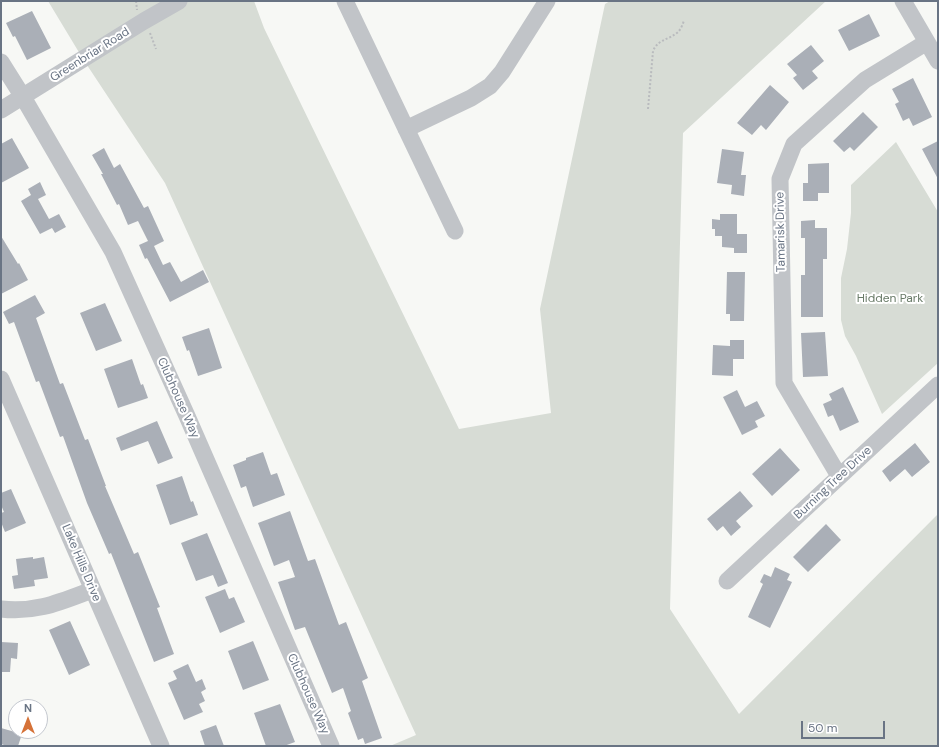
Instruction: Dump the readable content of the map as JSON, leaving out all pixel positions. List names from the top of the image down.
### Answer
{
  "streets": {
    "street": [
      "Greenbriar Road",
      "Tamarisk Drive",
      "Clubhouse Way",
      "Burning Tree Drive",
      "Lake Hills Drive"
    ]
  },
  "crossings": [
    ["Greenbriar Road", "Clubhouse Way"],
    ["Tamarisk Drive", "Burning Tree Drive"]
  ],
  "parks": ["Hidden Park"],
  "scale_bar": "50 m",
  "north": "top"
}
